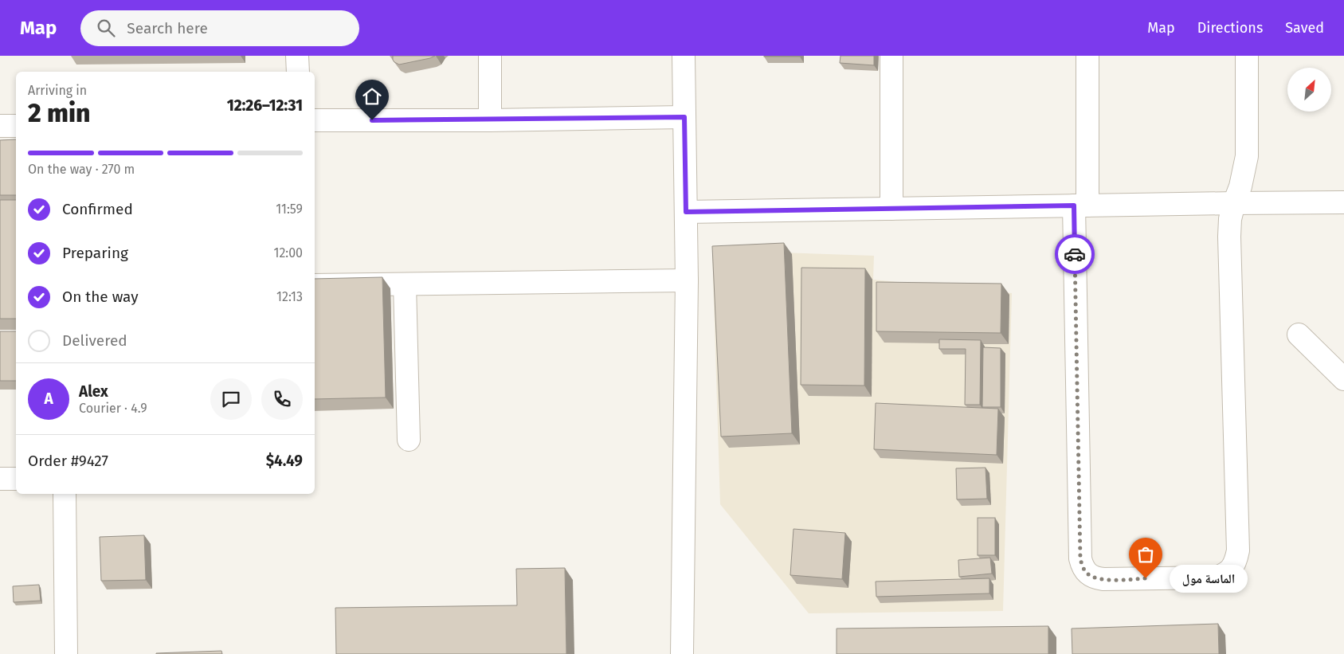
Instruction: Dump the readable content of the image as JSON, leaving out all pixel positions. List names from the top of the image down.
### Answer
{
  "places": ["الماسة مول"],
  "north": "top right",
  "page": {
    "header": "Map",
    "search": "Search here",
    "nav": ["Map", "Directions", "Saved"],
    "heading": ["2 min", "Arriving in", "12:26–12:31"],
    "panel": [
      "Alex",
      "Courier · 4.9",
      "Order #9427",
      "$4.49"
    ],
    "bar": "On the way · 270 m",
    "list": [
      ["Confirmed", "11:59"],
      ["Preparing", "12:00"],
      ["On the way", "12:13"],
      "Delivered"
    ],
    "round": "A",
    "bubble": "الماسة مول"
  }
}
